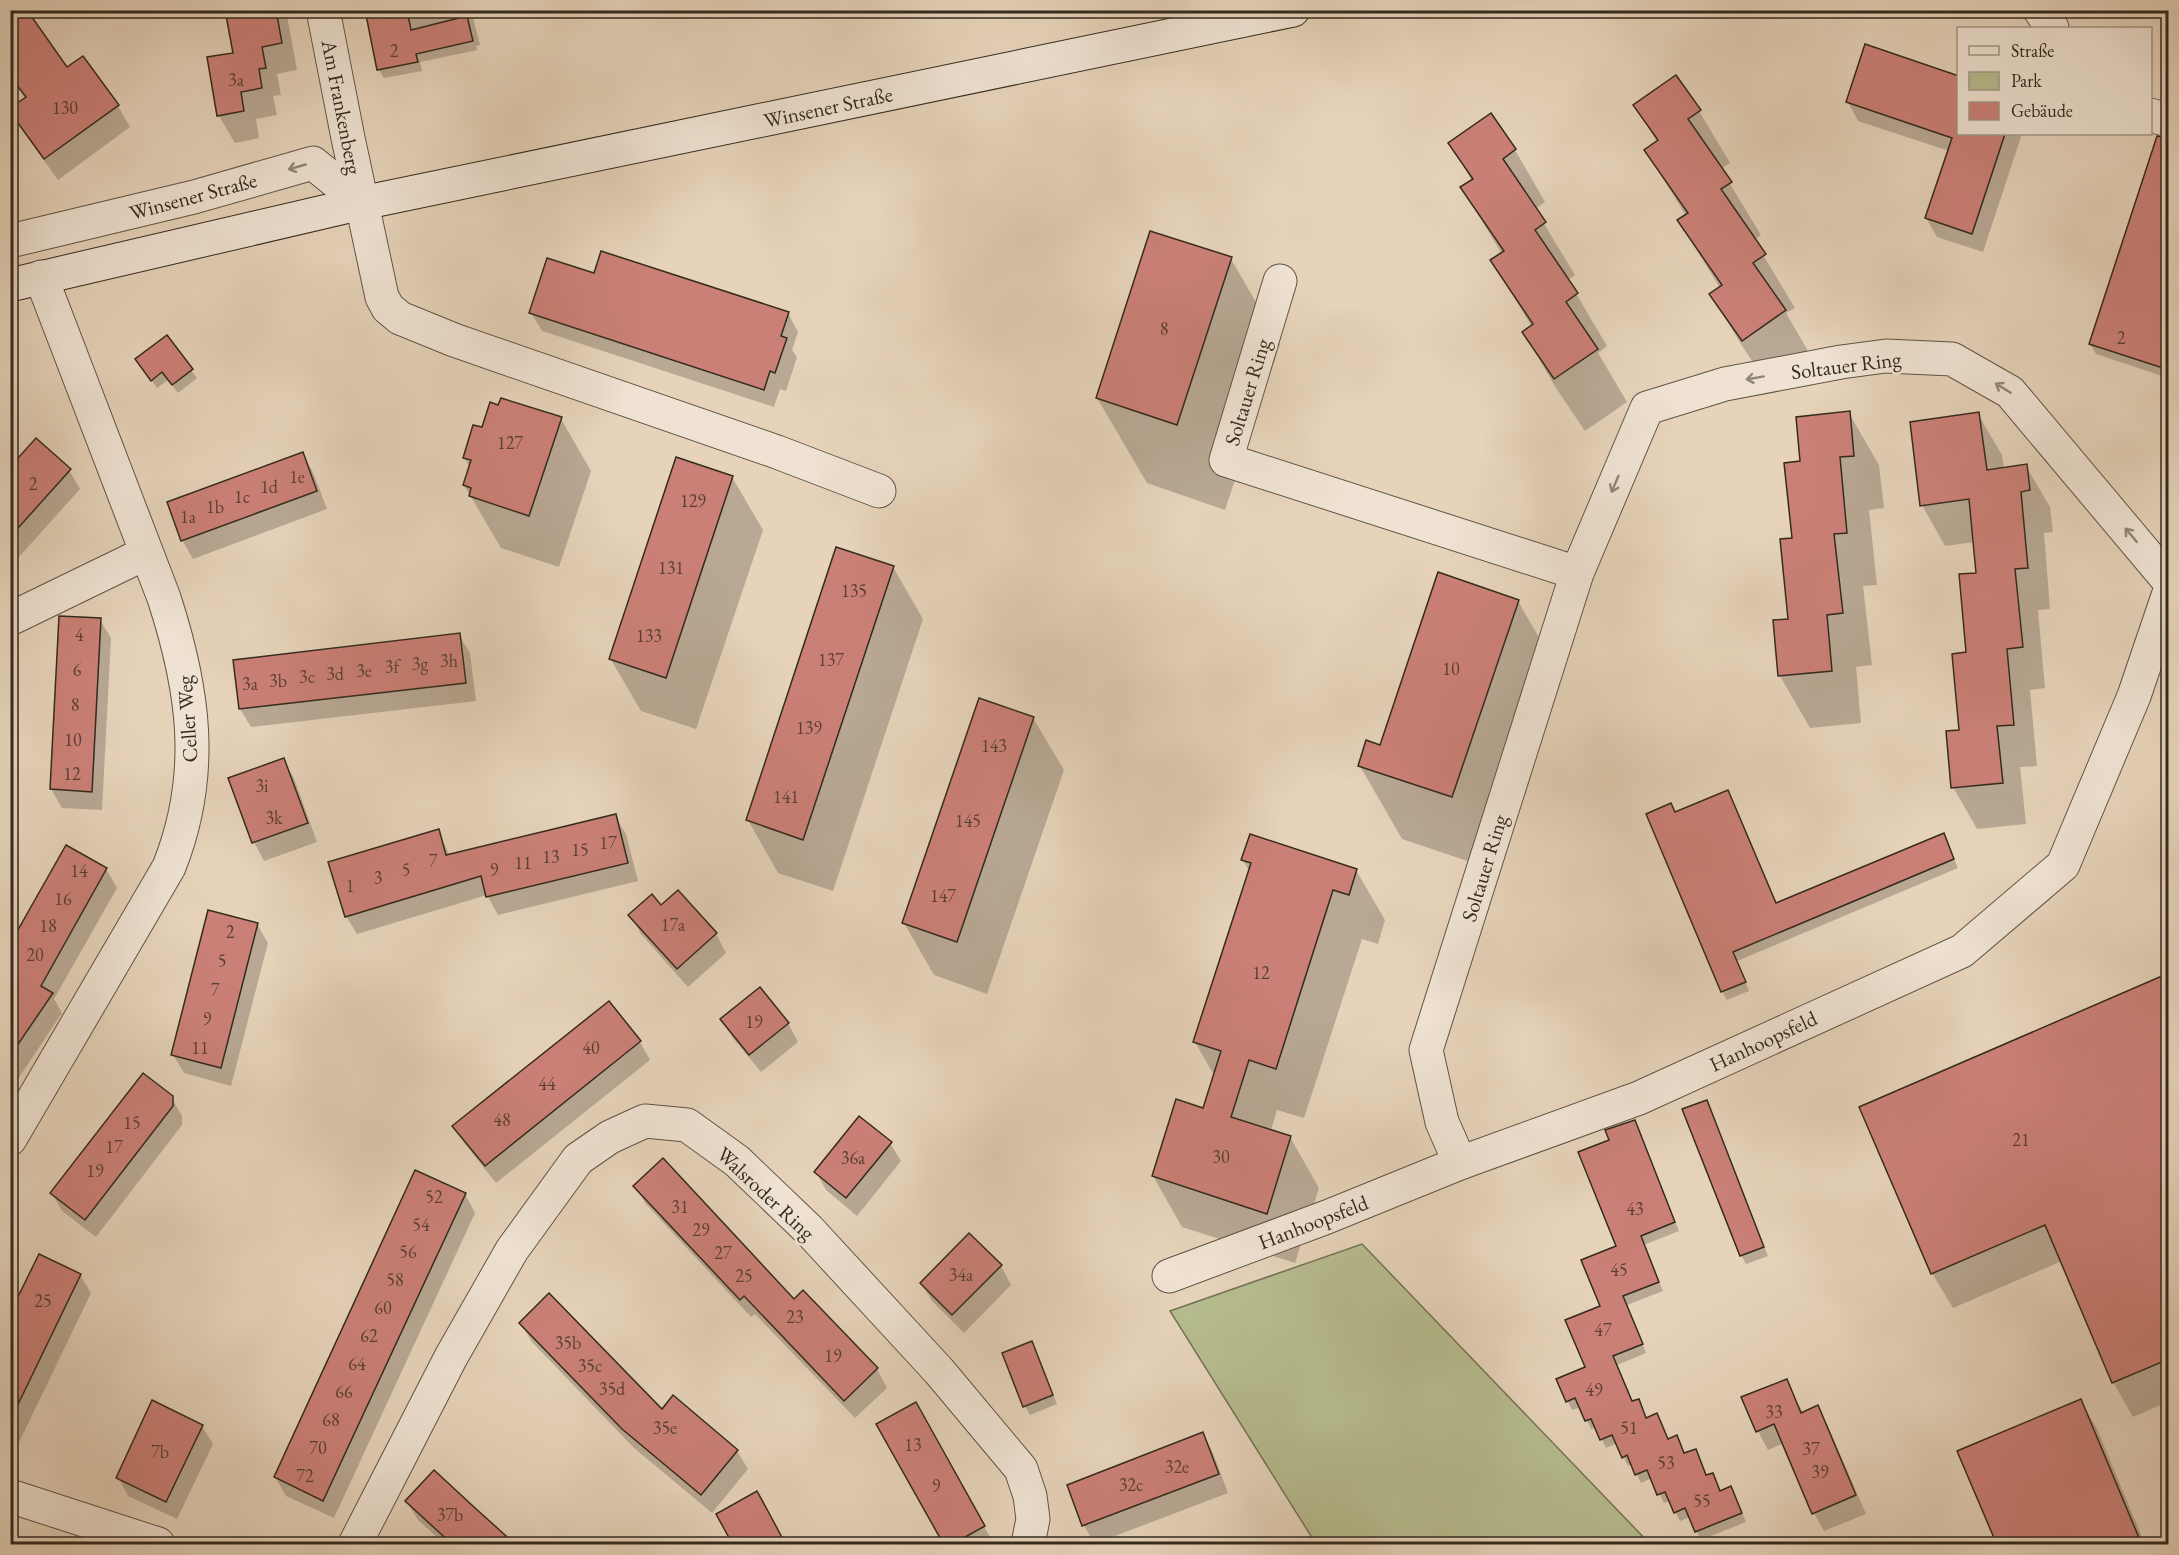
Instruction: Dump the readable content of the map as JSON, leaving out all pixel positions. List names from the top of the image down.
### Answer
{
  "streets": {
    "street": [
      "Am Frankenberg",
      "Winsener Straße",
      "Soltauer Ring",
      "Celler Weg",
      "Hanhoopsfeld",
      "Walsroder Ring"
    ]
  },
  "crossings": [
    ["Am Frankenberg", "Winsener Straße"],
    ["Winsener Straße", "Celler Weg"],
    ["Soltauer Ring", "Hanhoopsfeld"]
  ],
  "house_numbers": [
    "2",
    "3a",
    "130",
    "8",
    "2",
    "127",
    "1e",
    "2",
    "1d",
    "1c",
    "129",
    "1b",
    "1a",
    "131",
    "135",
    "4",
    "133",
    "137",
    "3h",
    "3g",
    "3f",
    "10",
    "6",
    "3e",
    "3d",
    "3c",
    "3b",
    "3a",
    "8",
    "139",
    "10",
    "143",
    "12",
    "3i",
    "141",
    "3k",
    "145",
    "17",
    "15",
    "13",
    "7",
    "11",
    "5",
    "9",
    "14",
    "3",
    "1",
    "147",
    "16",
    "17a",
    "18",
    "2",
    "20",
    "5",
    "12",
    "7",
    "9",
    "19",
    "11",
    "40",
    "44",
    "48",
    "15",
    "21",
    "17",
    "30",
    "36a",
    "19",
    "52",
    "31",
    "43",
    "54",
    "29",
    "56",
    "27",
    "45",
    "34a",
    "25",
    "58",
    "25",
    "60",
    "23",
    "47",
    "62",
    "35b",
    "19",
    "64",
    "35c",
    "35d",
    "49",
    "66",
    "33",
    "68",
    "35e",
    "51",
    "13",
    "70",
    "37",
    "7b",
    "53",
    "32e",
    "39",
    "72",
    "32c",
    "9",
    "55",
    "37b"
  ],
  "legend": ["Straße", "Park", "Gebäude"]
}
